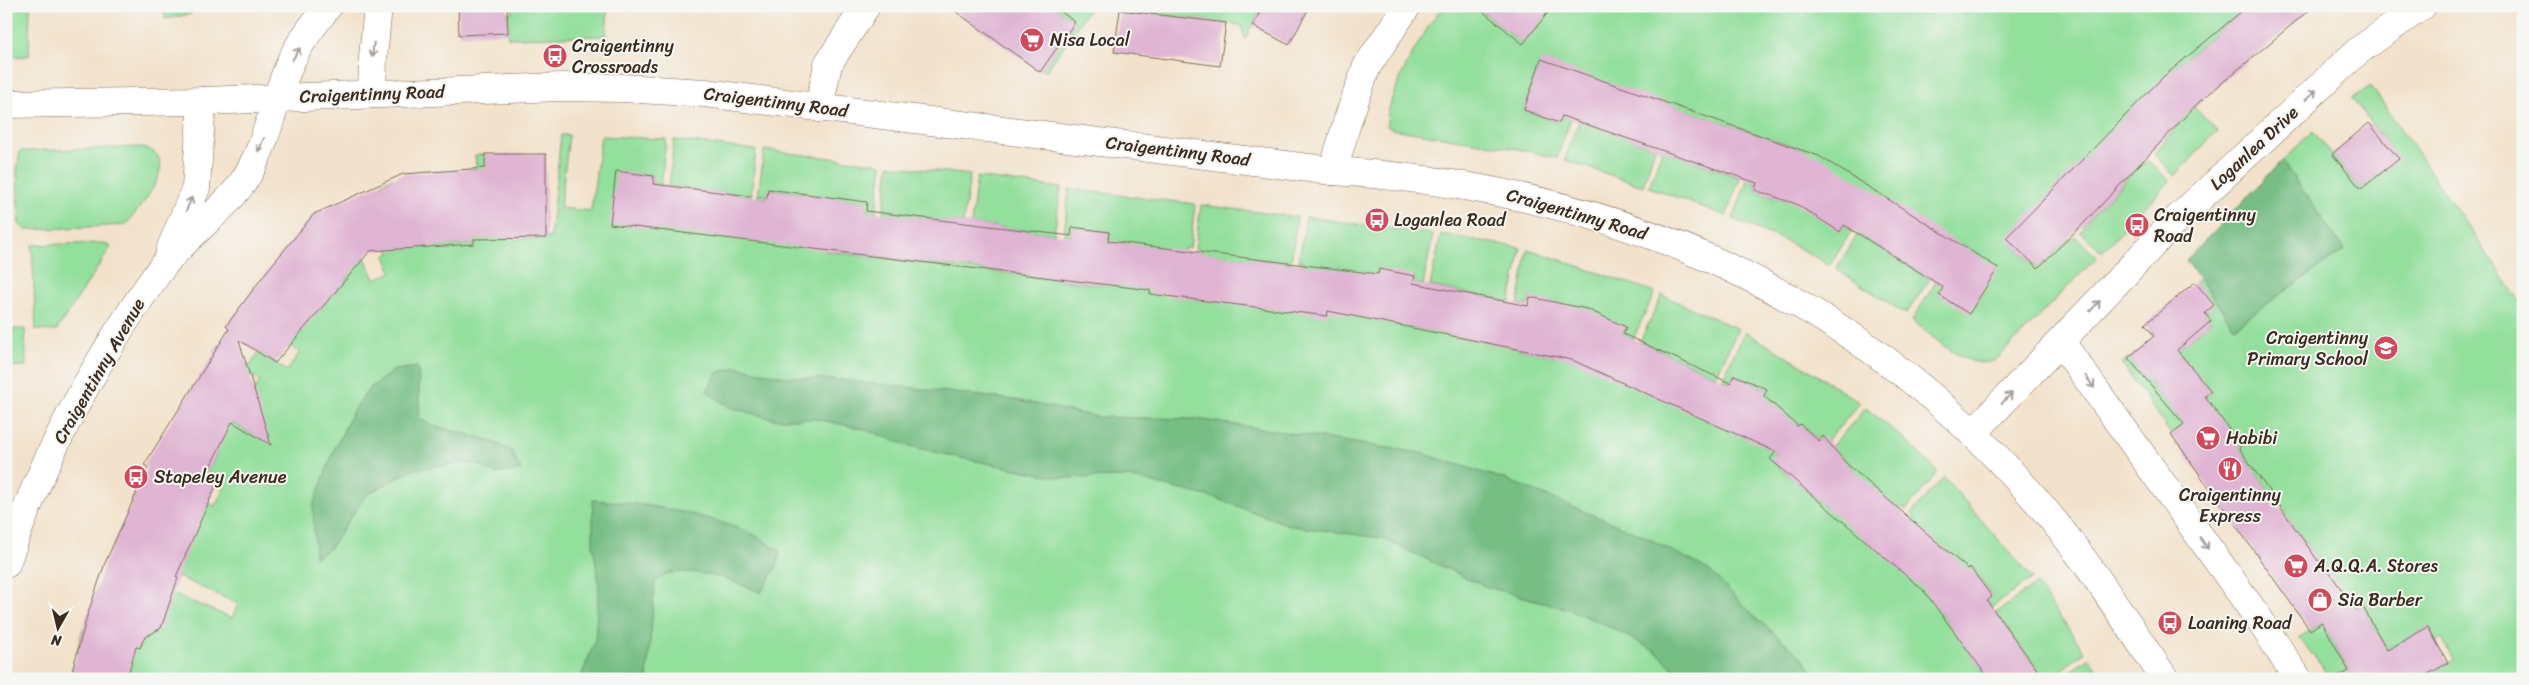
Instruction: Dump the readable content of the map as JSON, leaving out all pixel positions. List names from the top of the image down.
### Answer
{
  "streets": {
    "street": ["Craigentinny Road", "Loganlea Drive", "Craigentinny Avenue"]
  },
  "crossings": [
    ["Craigentinny Road", "Loganlea Drive"],
    ["Craigentinny Road", "Craigentinny Avenue"]
  ],
  "one_way": ["Loganlea Drive"],
  "places": {
    "supermarket": ["Nisa Local", "Habibi", "A.Q.Q.A. Stores"],
    "bus stop": [
      "Craigentinny Crossroads",
      "Loganlea Road",
      "Craigentinny Road",
      "Stapeley Avenue",
      "Loaning Road"
    ],
    "school or university": ["Craigentinny Primary School"],
    "restaurant": ["Craigentinny Express"],
    "shop": ["Sia Barber"]
  },
  "north": "bottom"
}
